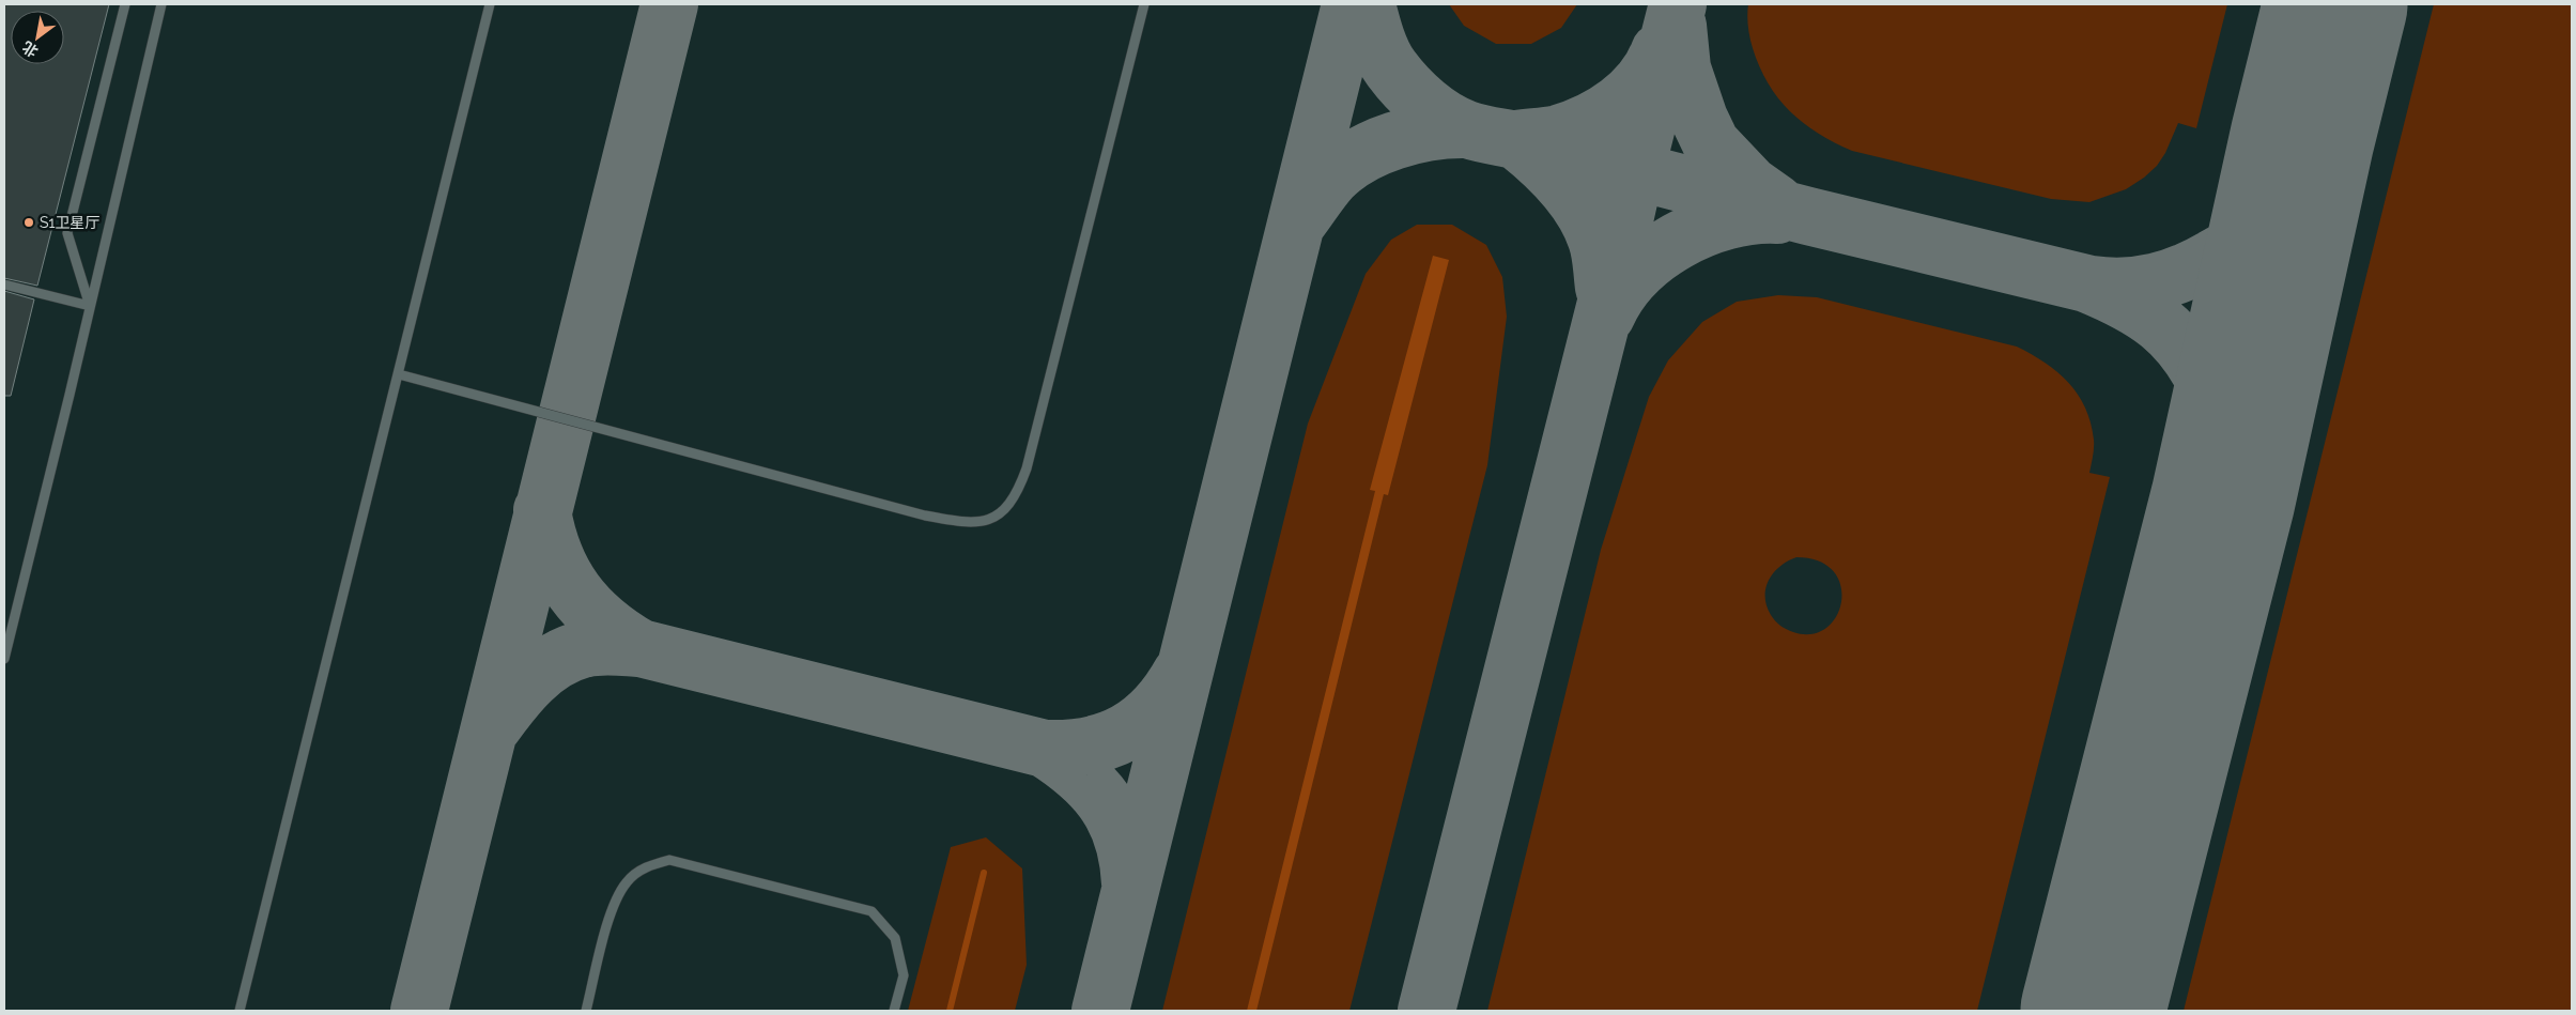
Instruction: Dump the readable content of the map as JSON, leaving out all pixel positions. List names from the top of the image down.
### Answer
{
  "places": ["S1卫星厅"],
  "north": "bottom left"
}
